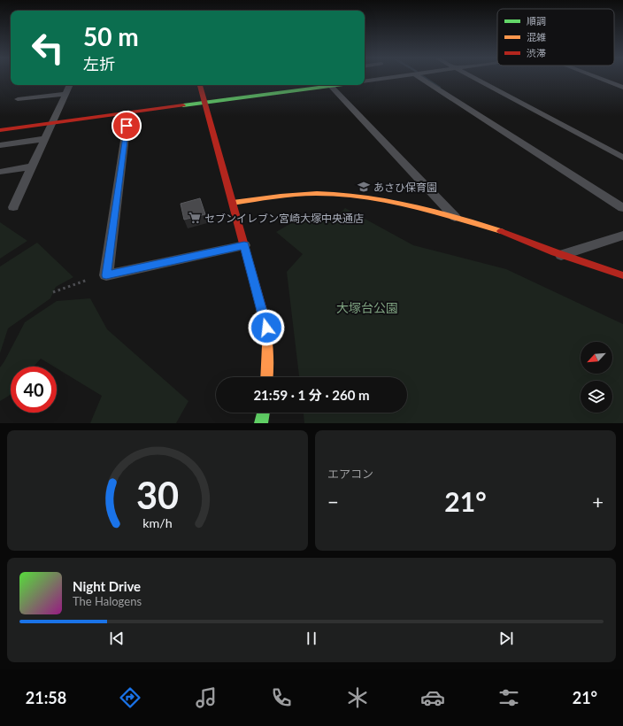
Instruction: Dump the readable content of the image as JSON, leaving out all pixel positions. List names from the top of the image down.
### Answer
{
  "parks": ["大塚台公園"],
  "places": {
    "school or university": ["あさひ保育園"],
    "supermarket": ["セブンイレブン宮崎大塚中央通店"]
  },
  "legend": ["順調", "混雑", "渋滞"],
  "north": "bottom left",
  "page": {
    "turn": ["50 m", "左折"],
    "limit": "40",
    "trip": "21:59 · 1 分 · 260 m",
    "tile": "エアコン",
    "heat": ["−", "21°", "+"],
    "song": ["Night Drive", "The Halogens"],
    "tabs": ["21:58", "21°"],
    "gauge": ["30", "km/h"]
  }
}
